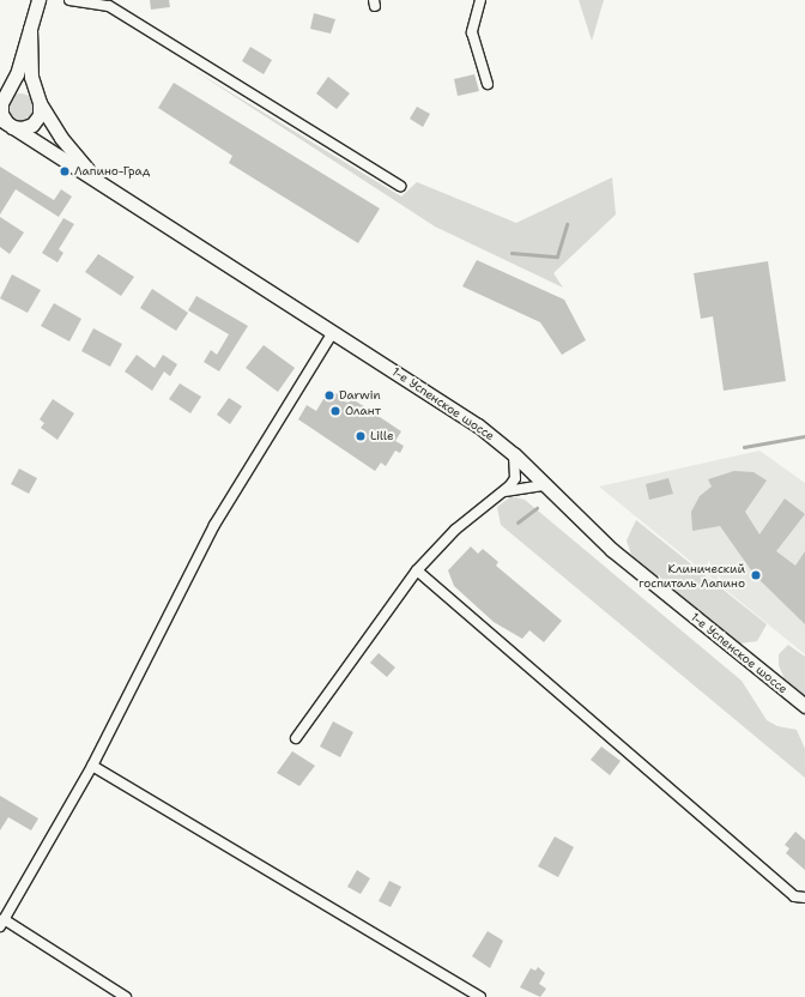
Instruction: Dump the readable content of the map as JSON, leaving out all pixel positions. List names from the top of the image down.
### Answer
{
  "streets": {
    "main road": ["1-е Успенское шоссе"]
  },
  "places": [
    "Лапино-Град",
    "Darwin",
    "Олант",
    "Lille",
    "Клинический госпиталь Лапино"
  ]
}
